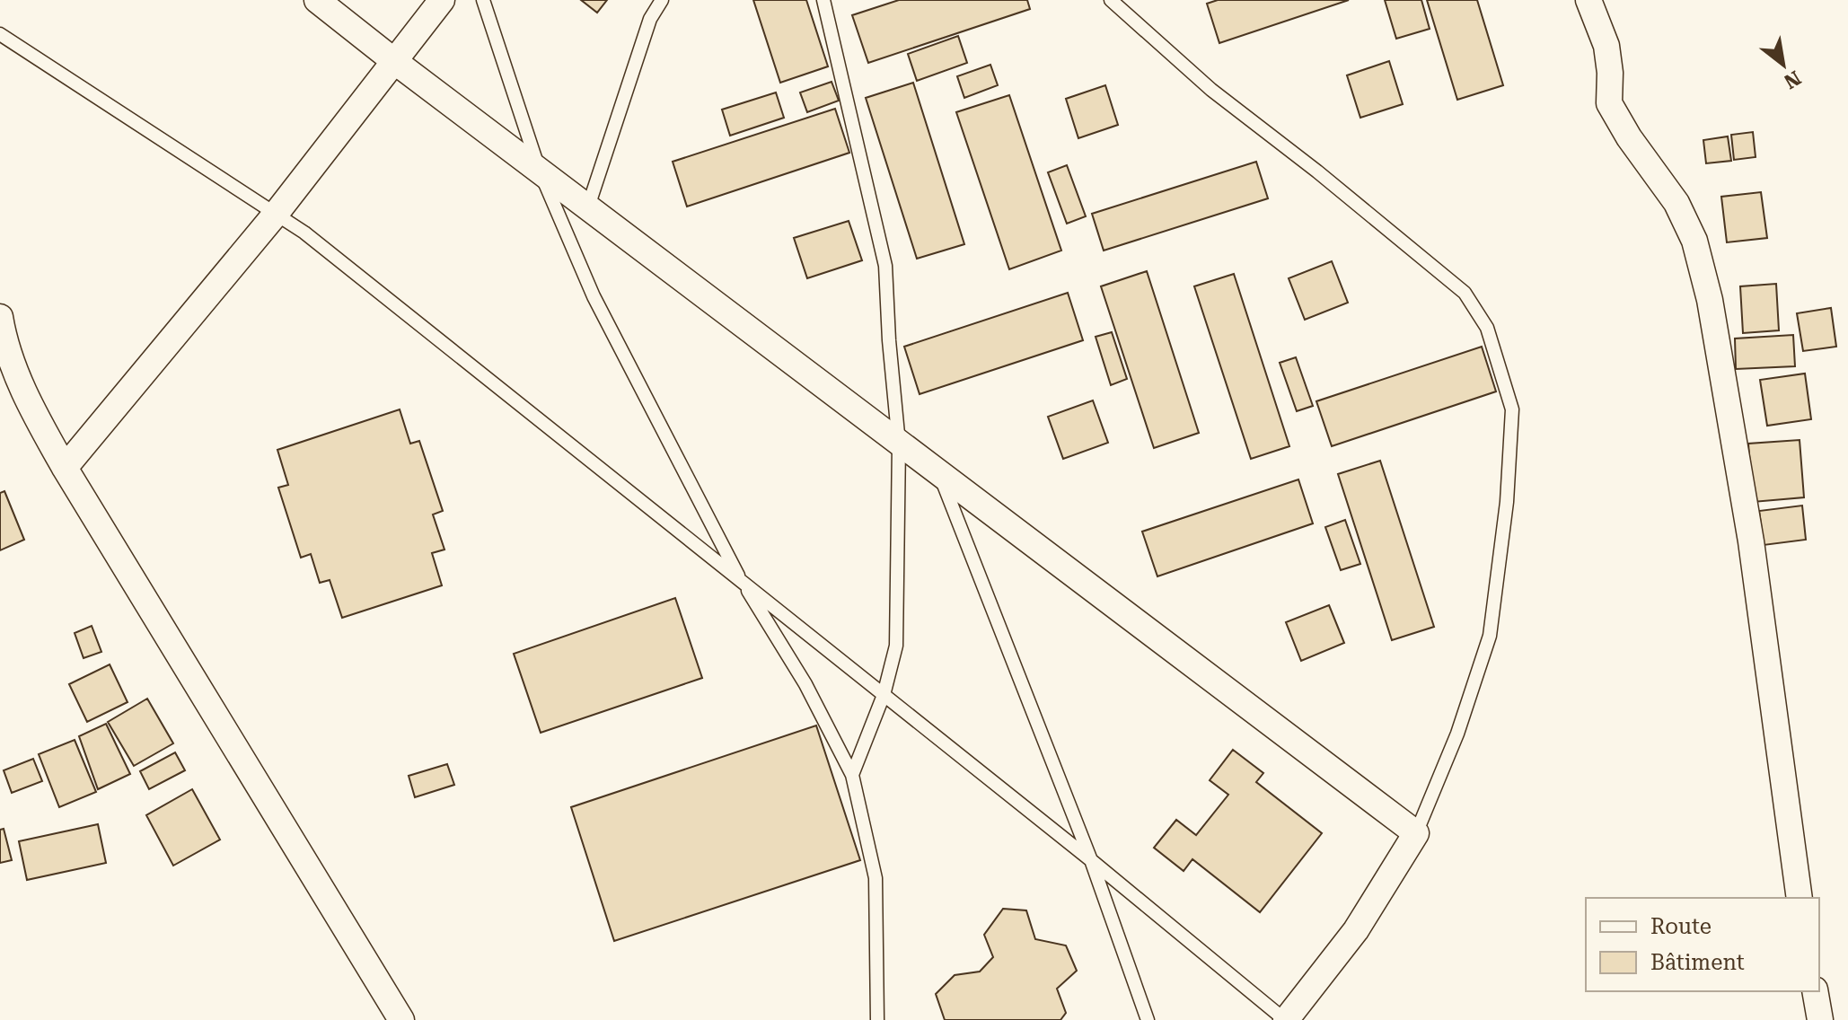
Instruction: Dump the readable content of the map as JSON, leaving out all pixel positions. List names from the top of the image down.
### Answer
{
  "legend": ["Route", "Bâtiment"],
  "north": "bottom right"
}
